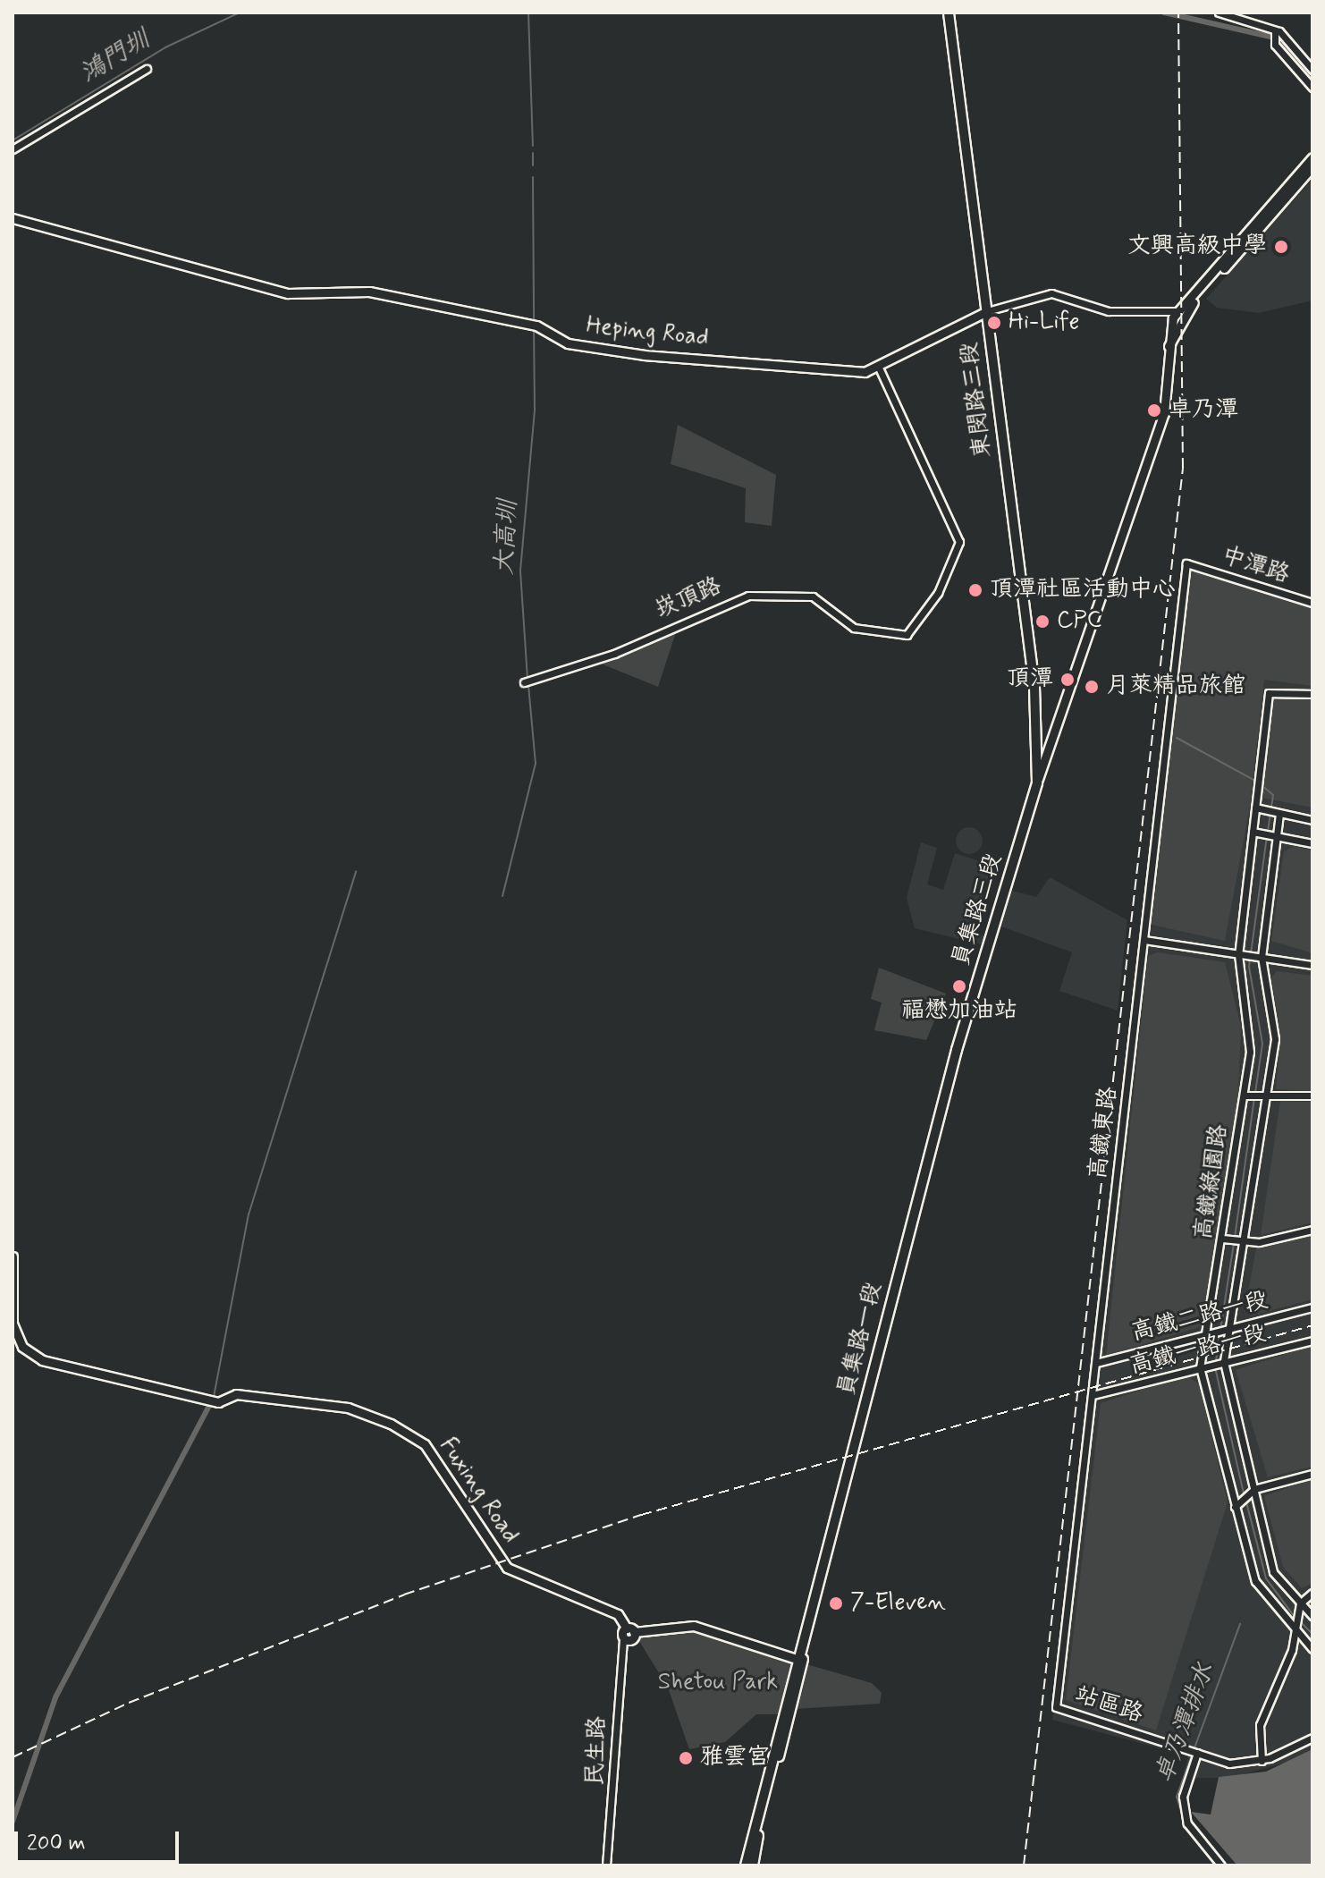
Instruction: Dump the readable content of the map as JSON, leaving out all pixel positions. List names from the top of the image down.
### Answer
{
  "streets": {
    "main road": ["東閔路三段", "員集路三段", "員集路一段"],
    "street": [
      "Heping Road",
      "中潭路",
      "崁頂路",
      "高鐵東路",
      "高鐵綠園路",
      "高鐵二路一段",
      "高鐵一路一段",
      "Fuxing Road",
      "站區路",
      "民生路"
    ]
  },
  "crossings": [
    ["Heping Road", "東閔路三段"],
    ["Heping Road", "崁頂路"],
    ["東閔路三段", "員集路三段"],
    ["中潭路", "高鐵東路"],
    ["員集路三段", "員集路一段"],
    ["高鐵東路", "高鐵二路一段"],
    ["高鐵東路", "高鐵一路一段"],
    ["高鐵東路", "站區路"],
    ["高鐵綠園路", "高鐵二路一段"],
    ["高鐵綠園路", "高鐵一路一段"]
  ],
  "water": ["鴻門圳", "大高圳", "卓乃潭排水"],
  "parks": ["Shetou Park"],
  "places": [
    "文興高級中學",
    "Hi-Life",
    "卓乃潭",
    "頂潭社區活動中心",
    "CPC",
    "頂潭",
    "月萊精品旅館",
    "福懋加油站",
    "7-Eleven",
    "雅雲宮"
  ],
  "scale_bar": "200 m"
}
